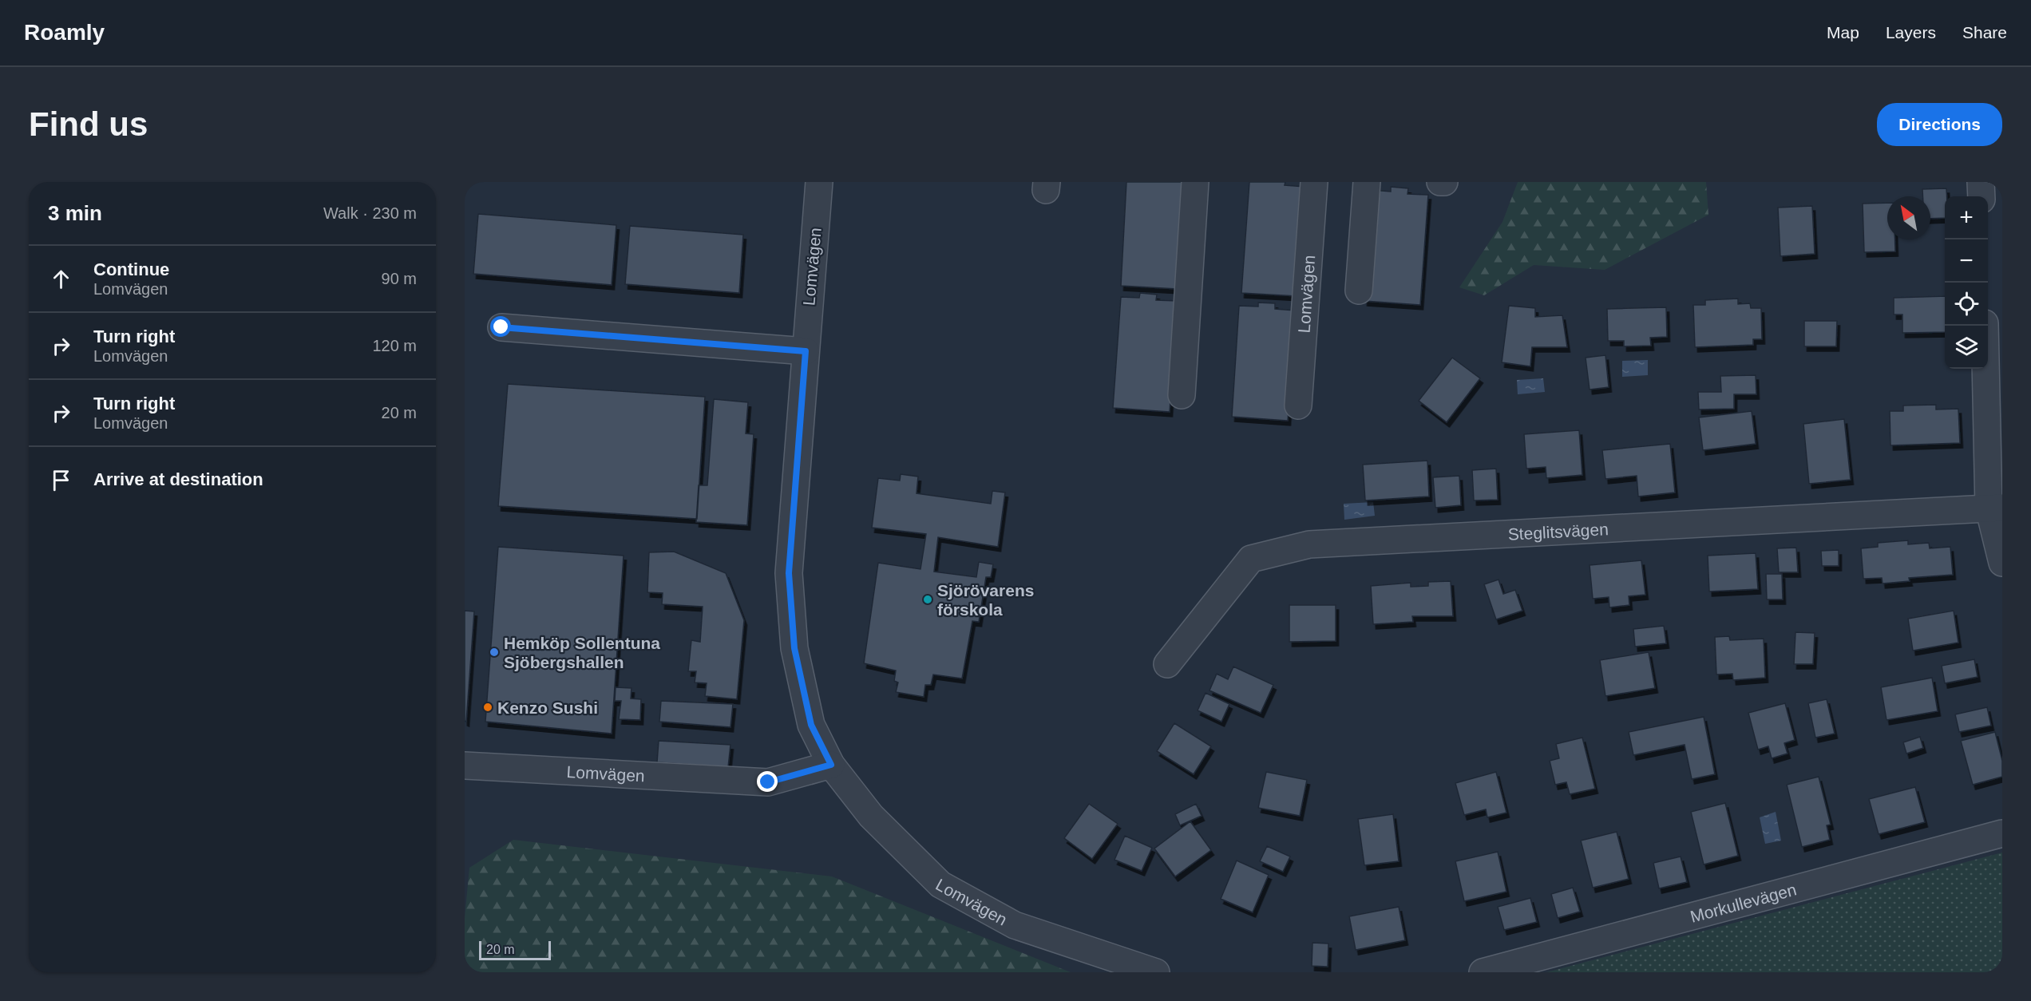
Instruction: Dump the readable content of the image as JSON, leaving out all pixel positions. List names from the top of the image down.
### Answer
{
  "streets": {
    "street": ["Lomvägen", "Steglitsvägen", "Morkullevägen"]
  },
  "places": ["Sjörövarens förskola", "Hemköp Sollentuna Sjöbergshallen", "Kenzo Sushi"],
  "scale_bar": "20 m",
  "north": "top left",
  "page": {
    "header": "Roamly",
    "nav": ["Map", "Layers", "Share"],
    "buttons": "Directions",
    "title": "Find us",
    "heading": ["3 min", "Walk · 230 m"],
    "map_buttons": ["+", "−"],
    "list": [
      ["Continue", "Lomvägen", "90 m"],
      ["Turn right", "Lomvägen", "120 m"],
      ["Turn right", "Lomvägen", "20 m"],
      "Arrive at destination"
    ],
    "scale": "20 m"
  }
}
